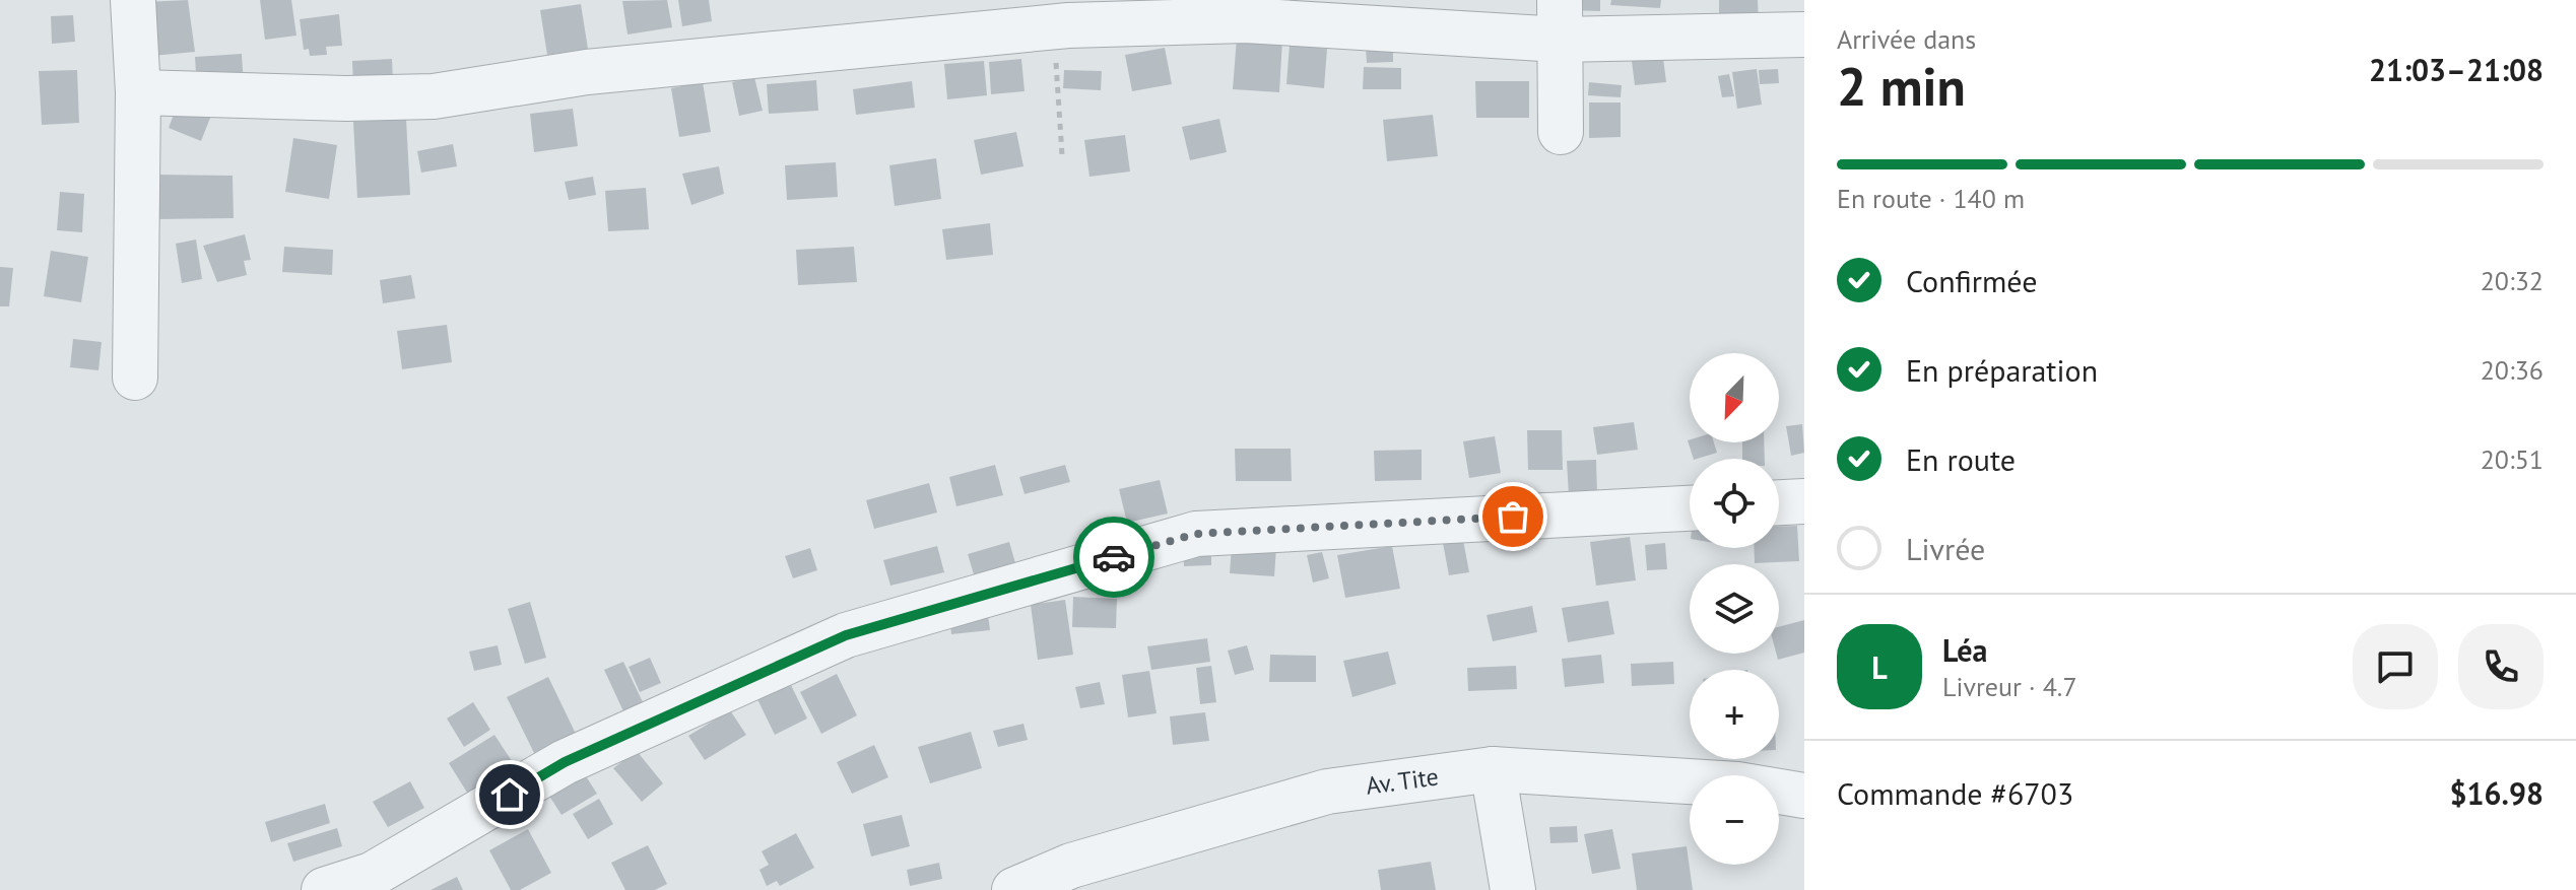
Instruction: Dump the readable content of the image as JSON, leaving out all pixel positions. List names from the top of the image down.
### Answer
{
  "streets": {
    "street": ["Av. Tite"]
  },
  "north": "bottom left",
  "page": {
    "heading": ["2 min", "Arrivée dans", "21:03–21:08"],
    "panel": [
      "Léa",
      "Livreur · 4.7",
      "Commande #6703",
      "$16.98"
    ],
    "bar": "En route · 140 m",
    "list": [
      ["Confirmée", "20:32"],
      ["En préparation", "20:36"],
      ["En route", "20:51"],
      "Livrée"
    ],
    "map_buttons": ["+", "−"],
    "round": "L"
  }
}
